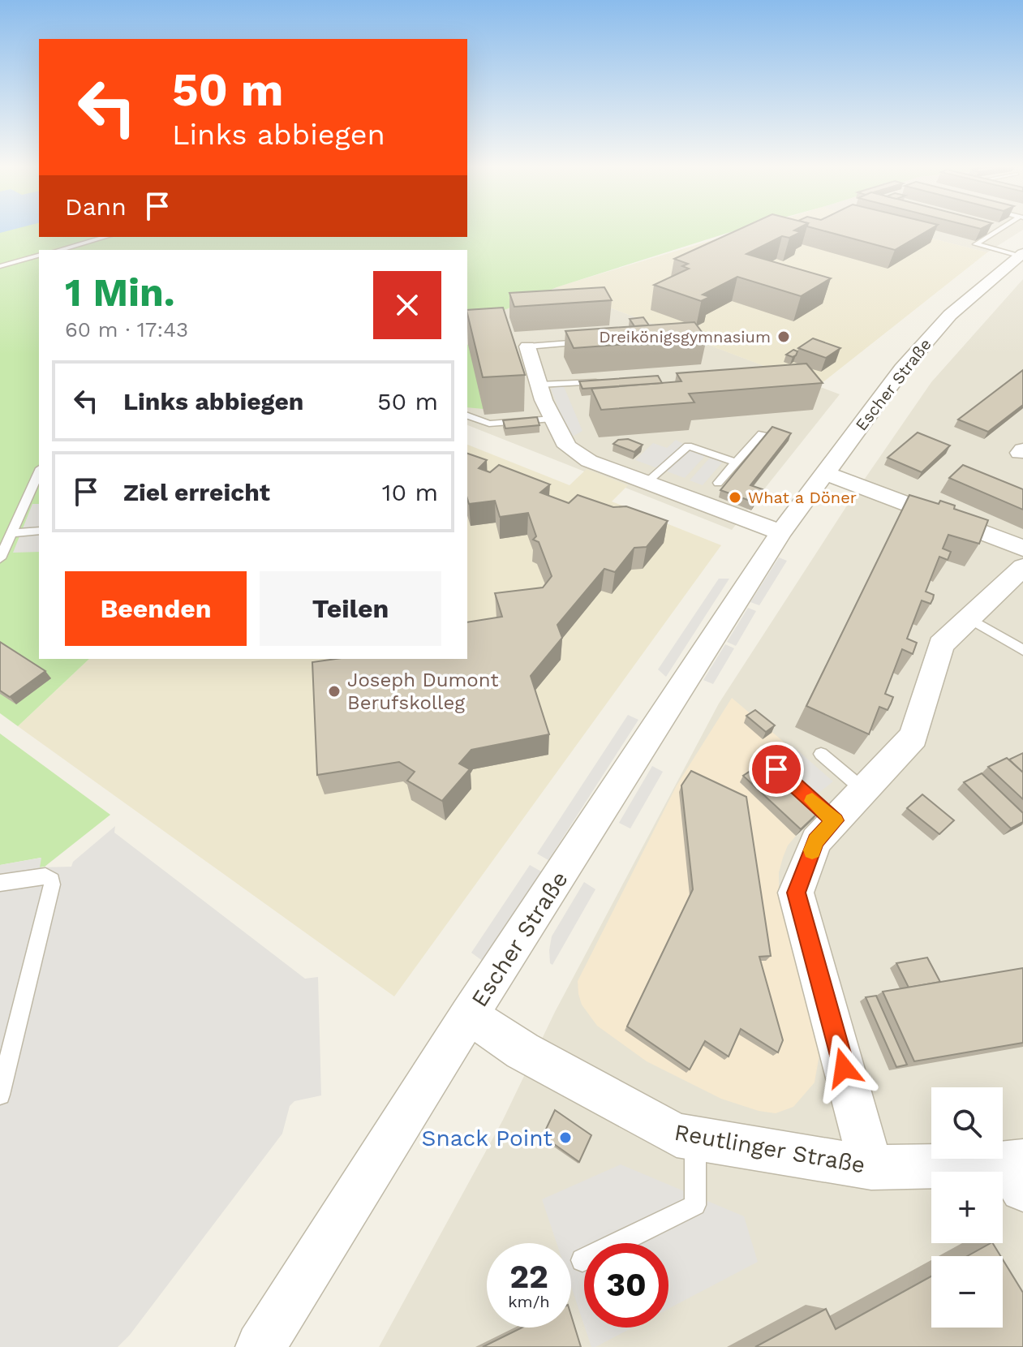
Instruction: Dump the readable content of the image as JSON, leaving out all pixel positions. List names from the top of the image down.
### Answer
{
  "streets": {
    "street": ["Escher Straße", "Reutlinger Straße"]
  },
  "crossings": [
    ["Escher Straße", "Reutlinger Straße"]
  ],
  "places": [
    "Dreikönigsgymnasium",
    "What a Döner",
    "Joseph Dumont Berufskolleg",
    "Snack Point"
  ],
  "page": {
    "turn": ["50 m", "Links abbiegen"],
    "then": "Dann",
    "heading": ["1 Min.", "60 m · 17:43"],
    "list": [
      {
        "name": "Links abbiegen",
        "value": "50 m"
      },
      {
        "name": "Ziel erreicht",
        "value": "10 m"
      }
    ],
    "buttons": ["Beenden", "Teilen"],
    "map_buttons": ["+", "−"],
    "speed": "22 km/h",
    "limit": "30"
  }
}
